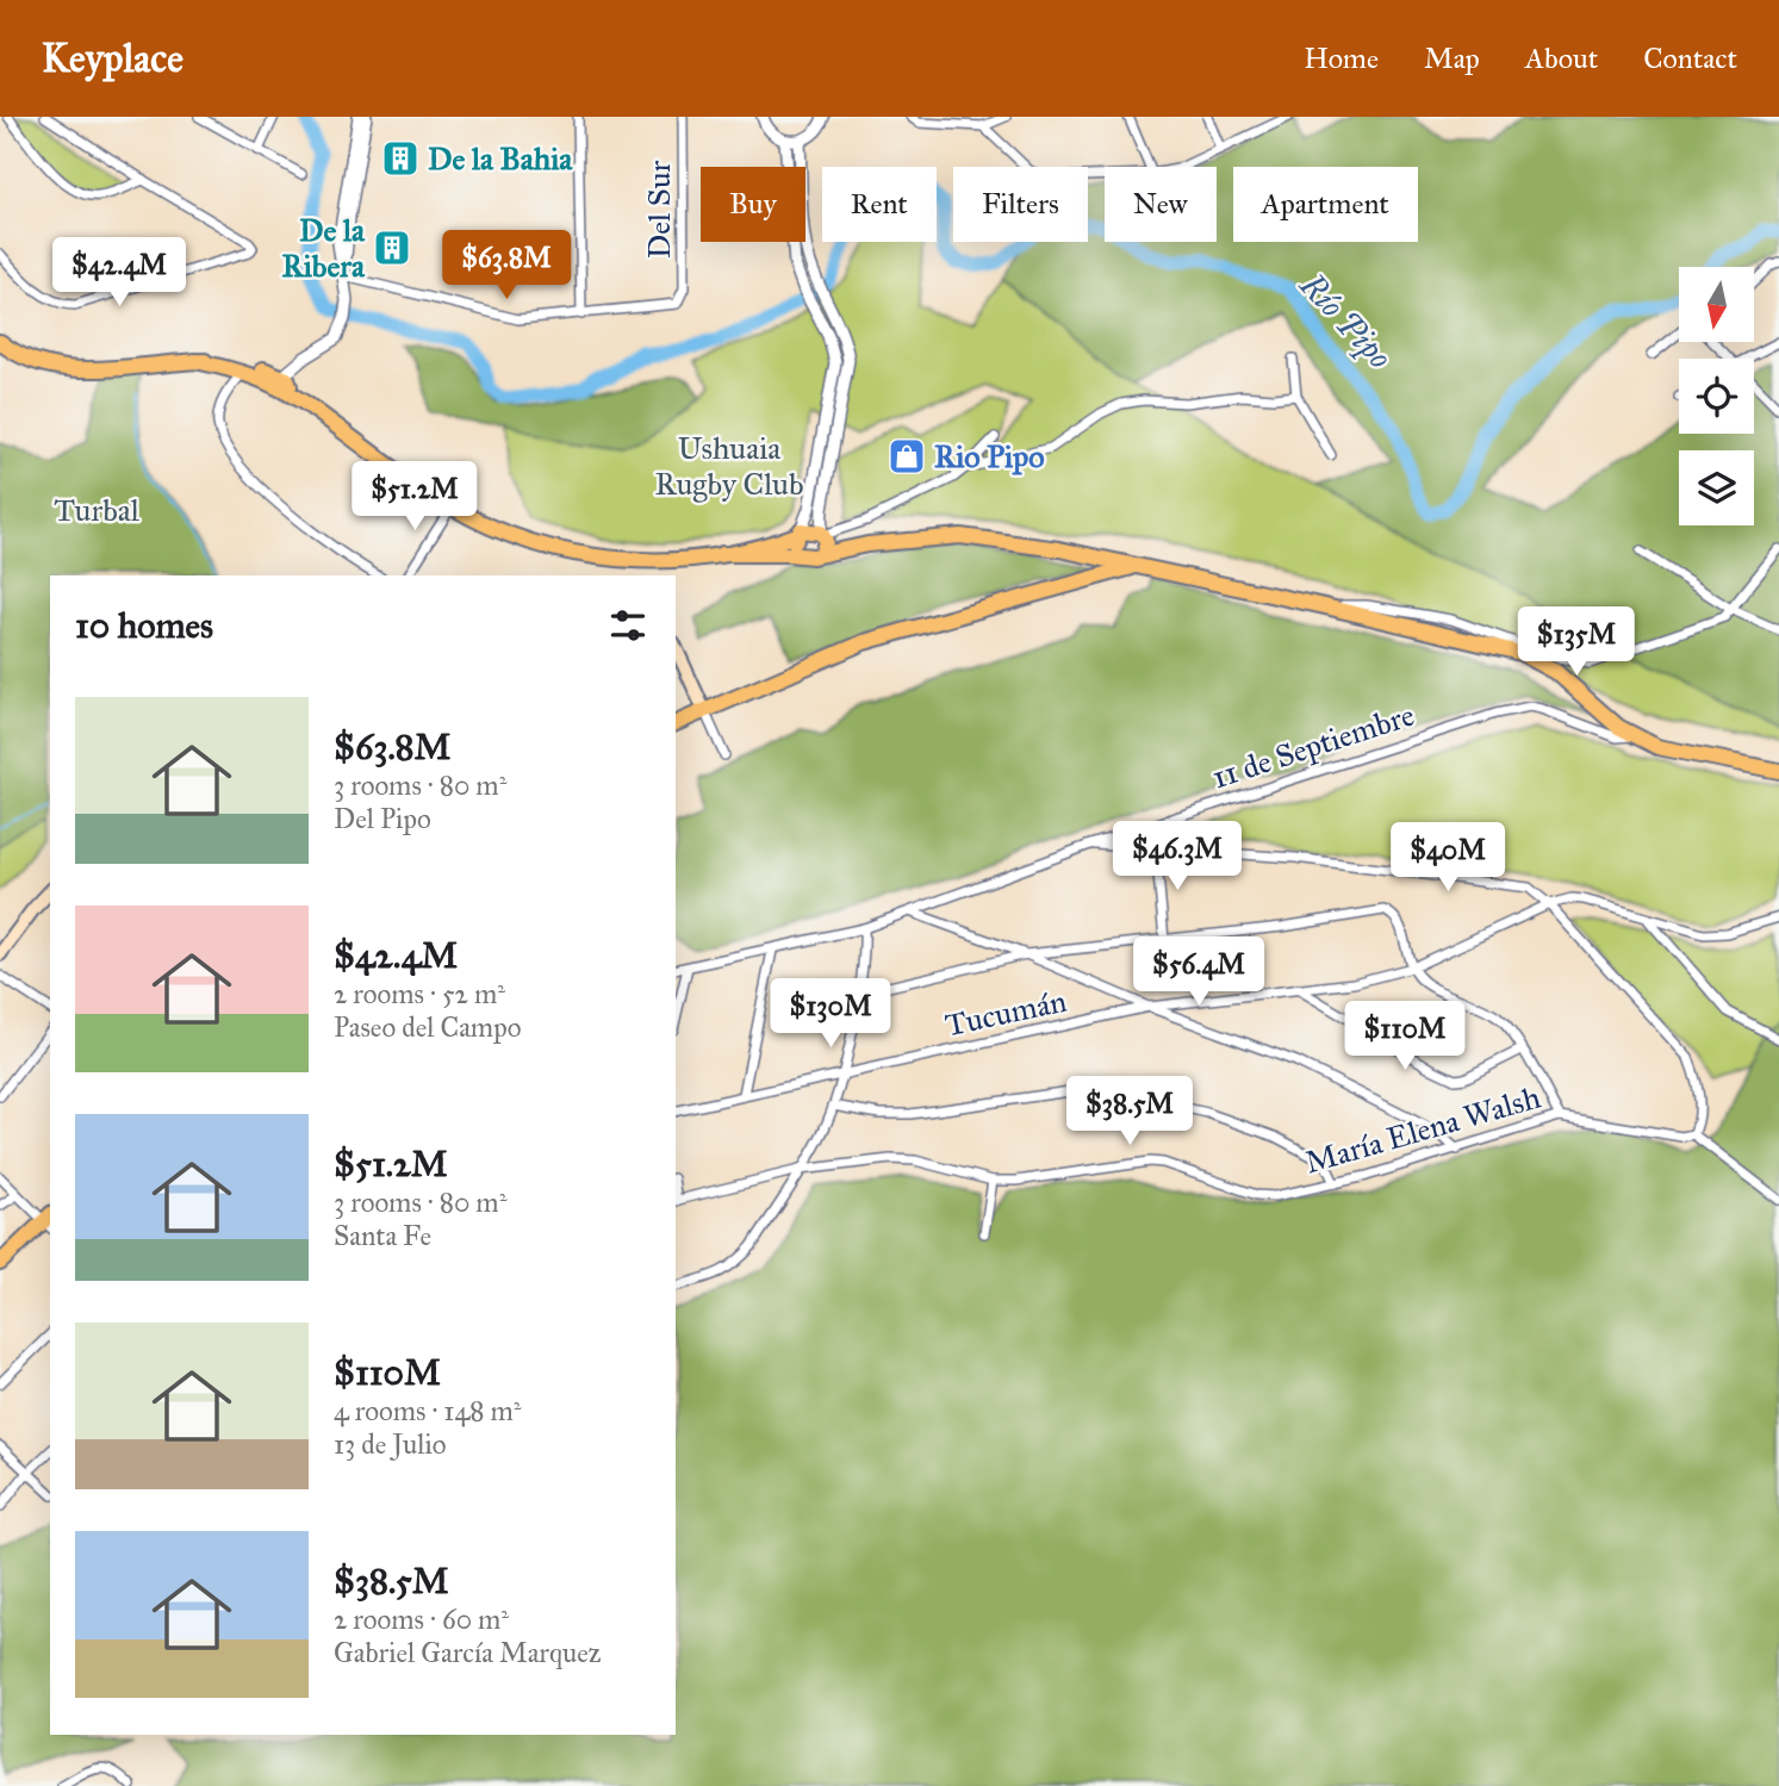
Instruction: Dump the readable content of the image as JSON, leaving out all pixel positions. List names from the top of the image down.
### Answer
{
  "streets": {
    "street": [
      "Del Sur",
      "11 de Septiembre",
      "Tucumán",
      "María Elena Walsh"
    ]
  },
  "water": ["Río Pipo"],
  "parks": ["Ushuaia Rugby Club", "Turbal"],
  "places": {
    "building": ["De la Bahia", "De la Ribera"],
    "shop": ["Rio Pipo"]
  },
  "north": "bottom",
  "page": {
    "header": "Keyplace",
    "nav": [
      "Home",
      "Map",
      "About",
      "Contact"
    ],
    "chip": [
      "Buy",
      "Rent",
      "Filters",
      "New",
      "Apartment"
    ],
    "price": [
      "$63.8M",
      "$42.4M",
      "$51.2M",
      "$135M",
      "$46.3M",
      "$40M",
      "$56.4M",
      "$130M",
      "$110M",
      "$38.5M"
    ],
    "heading": "10 homes",
    "list": [
      {
        "name": "$63.8M",
        "note": "3 rooms · 80 m² · Del Pipo"
      },
      {
        "name": "$42.4M",
        "note": "2 rooms · 52 m² · Paseo del Campo"
      },
      {
        "name": "$51.2M",
        "note": "3 rooms · 80 m² · Santa Fe"
      },
      {
        "name": "$110M",
        "note": "4 rooms · 148 m² · 13 de Julio"
      },
      {
        "name": "$38.5M",
        "note": "2 rooms · 60 m² · Gabriel García Marquez"
      }
    ]
  }
}
